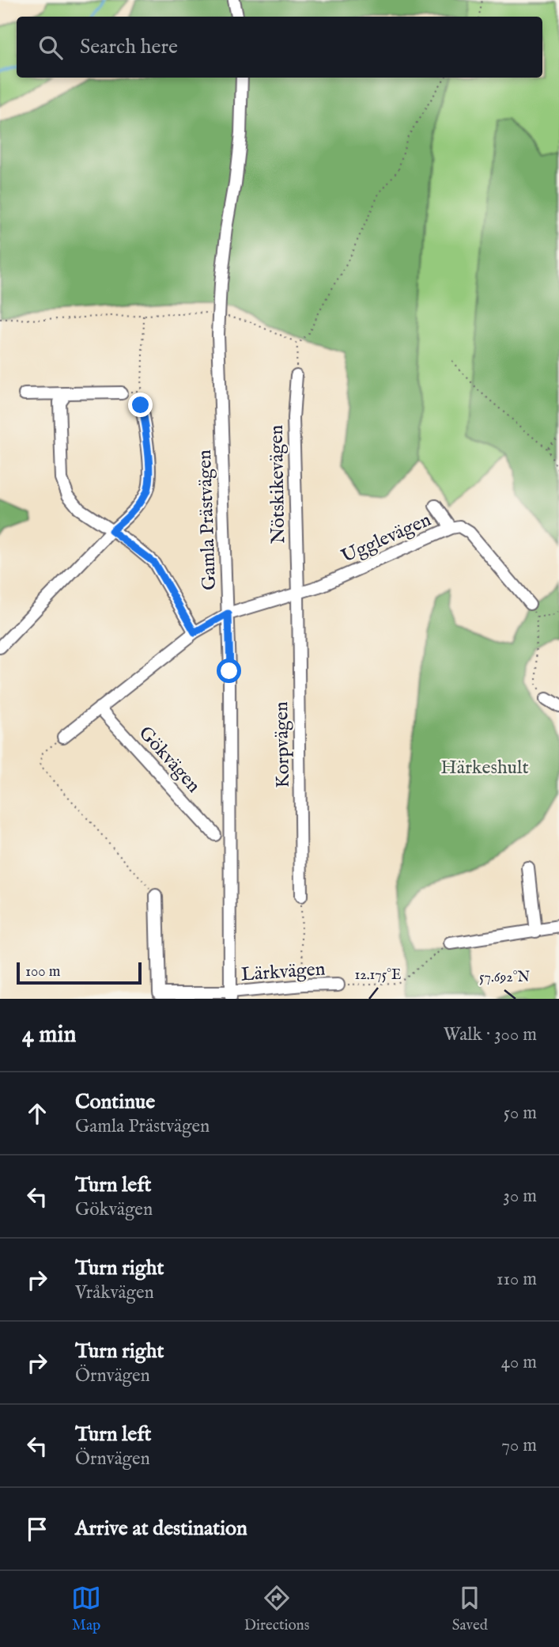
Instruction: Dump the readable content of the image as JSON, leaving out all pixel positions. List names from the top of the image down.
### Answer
{
  "streets": {
    "street": [
      "Nötskikevägen",
      "Gamla Prästvägen",
      "Ugglevägen",
      "Korpvägen",
      "Gökvägen",
      "Lärkvägen"
    ]
  },
  "crossings": [
    ["Nötskikevägen", "Ugglevägen"],
    ["Nötskikevägen", "Korpvägen"],
    ["Gamla Prästvägen", "Ugglevägen"],
    ["Gamla Prästvägen", "Lärkvägen"],
    ["Ugglevägen", "Korpvägen"]
  ],
  "parks": ["Härkeshult"],
  "scale_bar": "100 m",
  "page": {
    "search": "Search here",
    "scale": "100 m",
    "heading": ["4 min", "Walk · 300 m"],
    "list": [
      ["Continue", "Gamla Prästvägen", "50 m"],
      ["Turn left", "Gökvägen", "30 m"],
      ["Turn right", "Vråkvägen", "110 m"],
      ["Turn right", "Örnvägen", "40 m"],
      ["Turn left", "Örnvägen", "70 m"],
      "Arrive at destination"
    ],
    "nav": ["Map", "Directions", "Saved"]
  },
  "coordinates": ["12.175°E", "57.692°N"]
}
